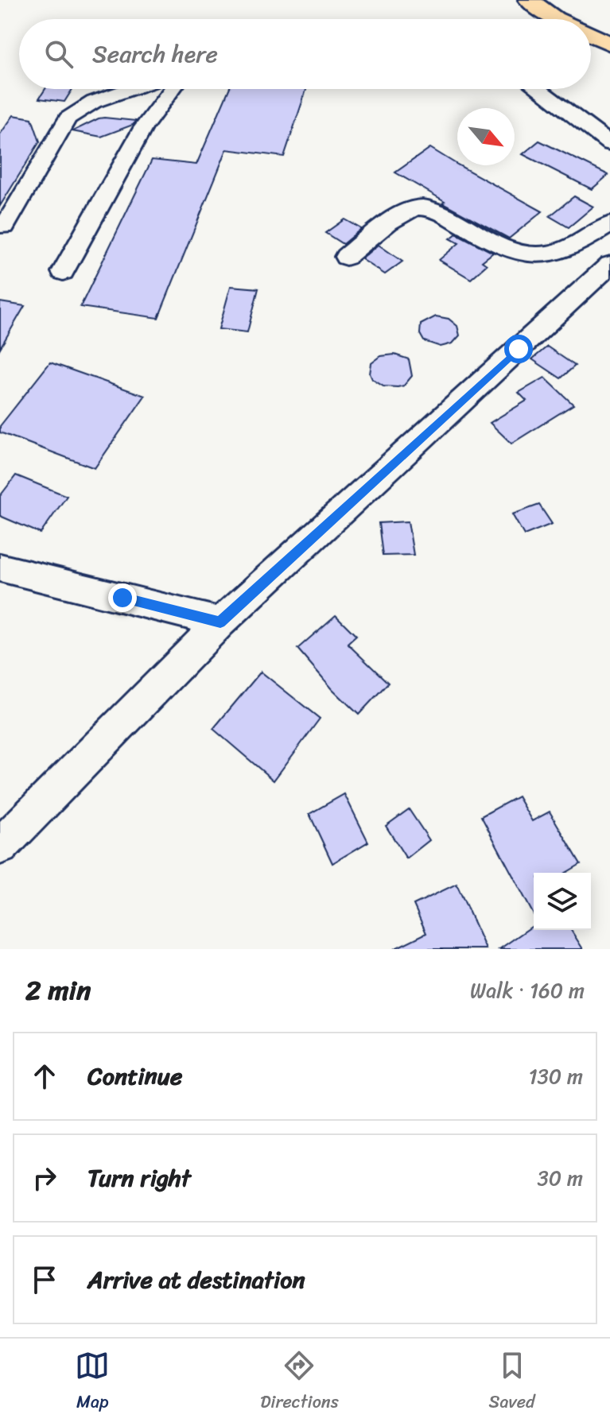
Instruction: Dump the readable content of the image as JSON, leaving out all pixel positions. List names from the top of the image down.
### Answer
{
  "north": "bottom right",
  "page": {
    "search": "Search here",
    "heading": ["2 min", "Walk · 160 m"],
    "list": [
      ["Continue", "130 m"],
      ["Turn right", "30 m"],
      "Arrive at destination"
    ],
    "nav": ["Map", "Directions", "Saved"]
  }
}
